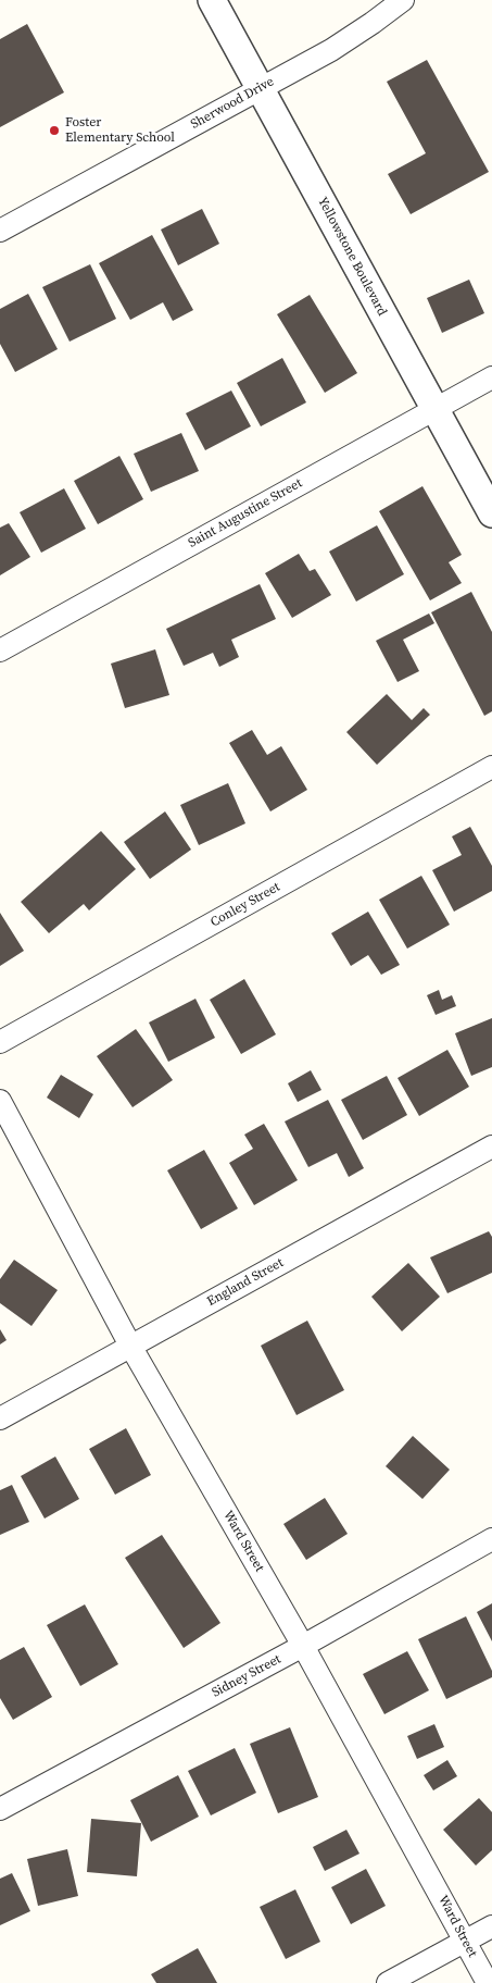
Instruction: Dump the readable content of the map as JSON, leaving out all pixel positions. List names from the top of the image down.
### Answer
{
  "streets": {
    "street": [
      "Sherwood Drive",
      "Yellowstone Boulevard",
      "Saint Augustine Street",
      "Conley Street",
      "England Street",
      "Ward Street",
      "Sidney Street"
    ]
  },
  "crossings": [
    ["Sherwood Drive", "Yellowstone Boulevard"],
    ["Yellowstone Boulevard", "Saint Augustine Street"],
    ["England Street", "Ward Street"],
    ["Ward Street", "Sidney Street"]
  ],
  "places": ["Foster Elementary School"]
}
